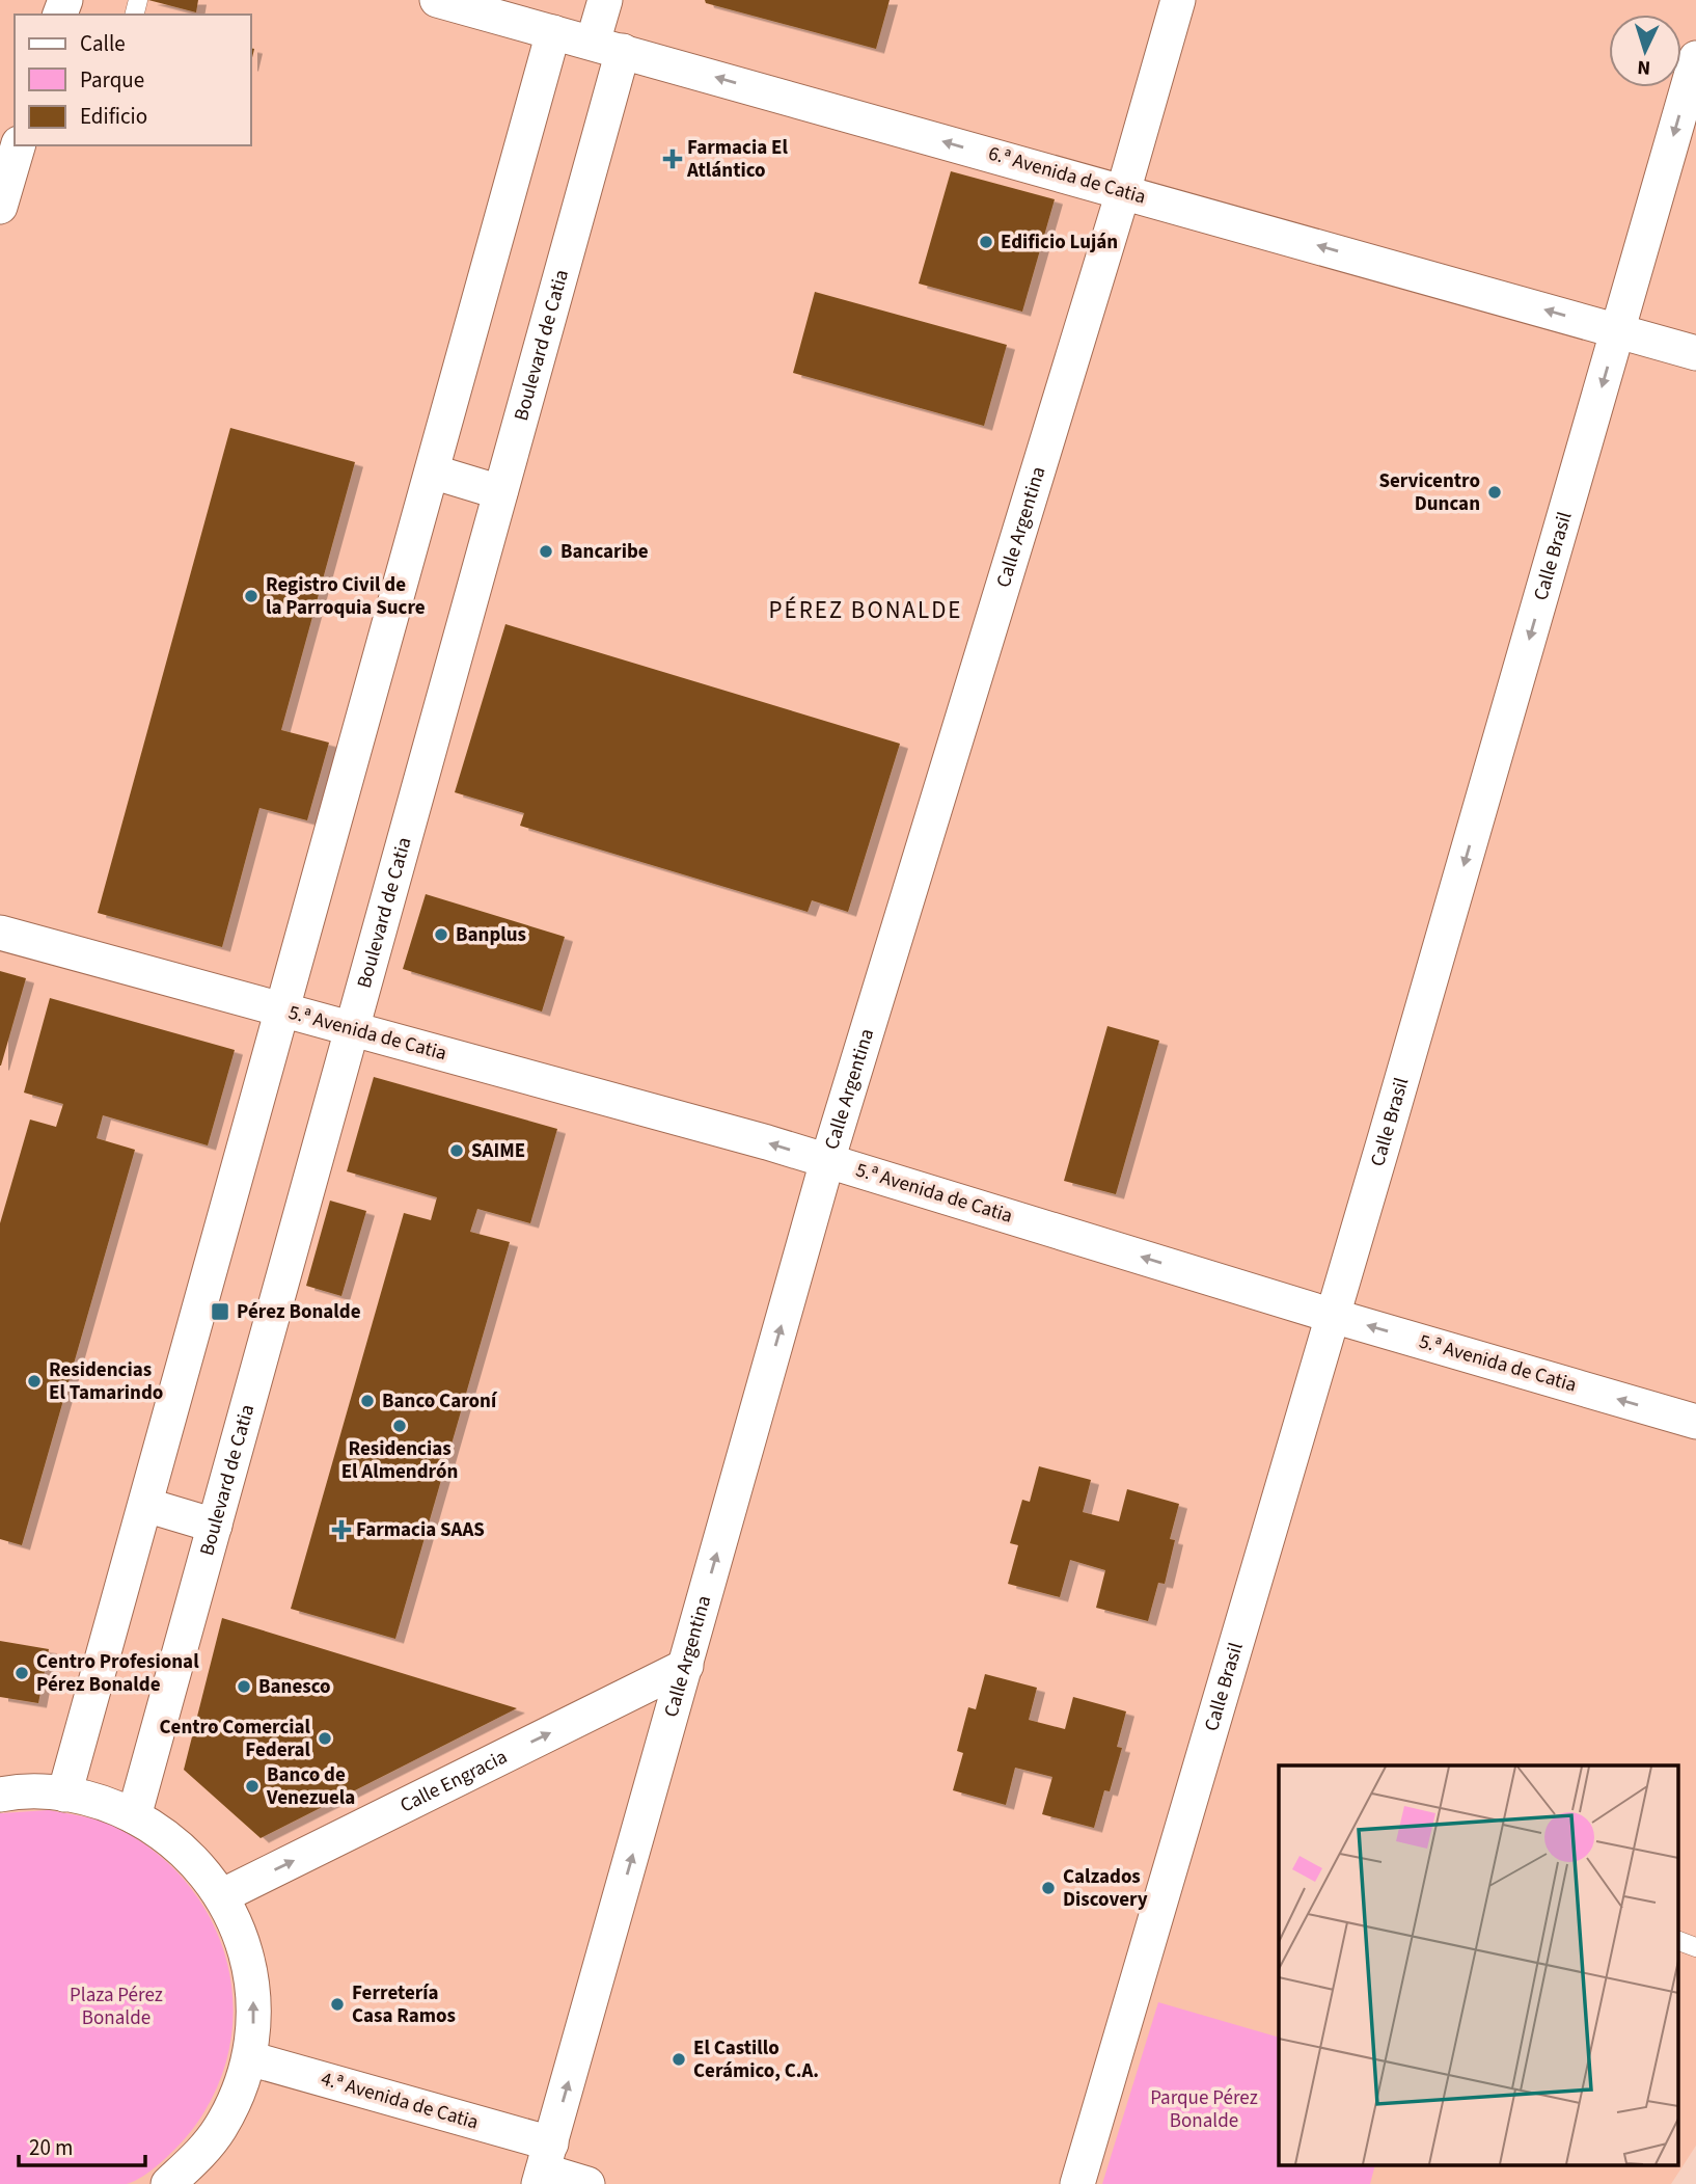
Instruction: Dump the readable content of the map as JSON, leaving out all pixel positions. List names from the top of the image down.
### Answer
{
  "streets": {
    "street": [
      "6.ª Avenida de Catia",
      "Boulevard de Catia",
      "Calle Argentina",
      "Calle Brasil",
      "5.ª Avenida de Catia",
      "Calle Engracia",
      "4.ª Avenida de Catia"
    ]
  },
  "crossings": [
    ["6.ª Avenida de Catia", "Boulevard de Catia"],
    ["6.ª Avenida de Catia", "Calle Argentina"],
    ["6.ª Avenida de Catia", "Calle Brasil"],
    ["Boulevard de Catia", "5.ª Avenida de Catia"],
    ["Calle Argentina", "5.ª Avenida de Catia"],
    ["Calle Argentina", "Calle Engracia"],
    ["Calle Argentina", "4.ª Avenida de Catia"],
    ["Calle Brasil", "5.ª Avenida de Catia"]
  ],
  "one_way": [
    "6.ª Avenida de Catia",
    "Calle Argentina",
    "Calle Brasil",
    "5.ª Avenida de Catia",
    "Calle Engracia"
  ],
  "districts": ["PÉREZ BONALDE"],
  "parks": ["Plaza Pérez Bonalde", "Parque Pérez Bonalde"],
  "places": {
    "health": ["Farmacia El Atlántico", "Farmacia SAAS"],
    "other": [
      "Edificio Luján",
      "Servicentro Duncan",
      "Bancaribe",
      "Registro Civil de la Parroquia Sucre",
      "Banplus",
      "SAIME",
      "Residencias El Tamarindo",
      "Banco Caroní",
      "Residencias El Almendrón",
      "Centro Profesional Pérez Bonalde",
      "Banesco",
      "Centro Comercial Federal",
      "Banco de Venezuela",
      "Calzados Discovery",
      "Ferretería Casa Ramos",
      "El Castillo Cerámico, C.A."
    ],
    "transit": ["Pérez Bonalde"]
  },
  "legend": ["Calle", "Parque", "Edificio"],
  "scale_bar": "20 m",
  "north": "bottom"
}
